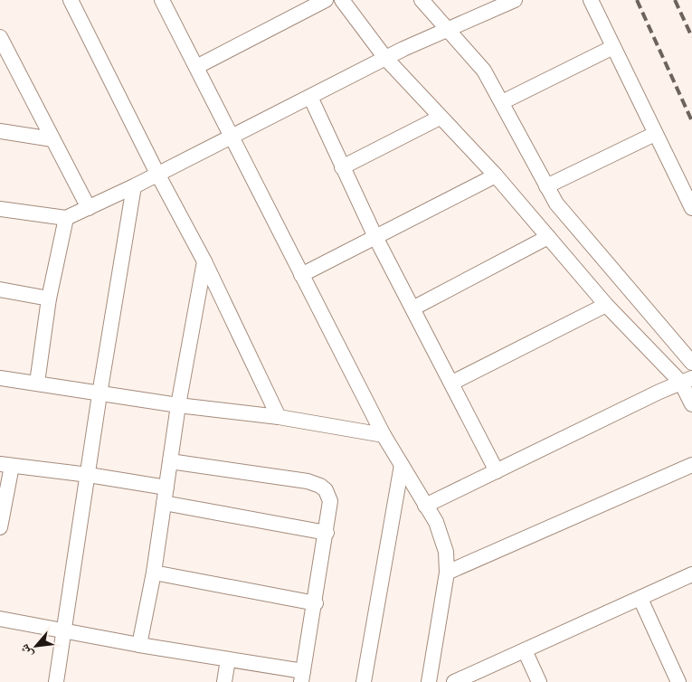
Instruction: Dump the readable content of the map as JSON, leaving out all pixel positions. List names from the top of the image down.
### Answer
{
  "north": "bottom left"
}
